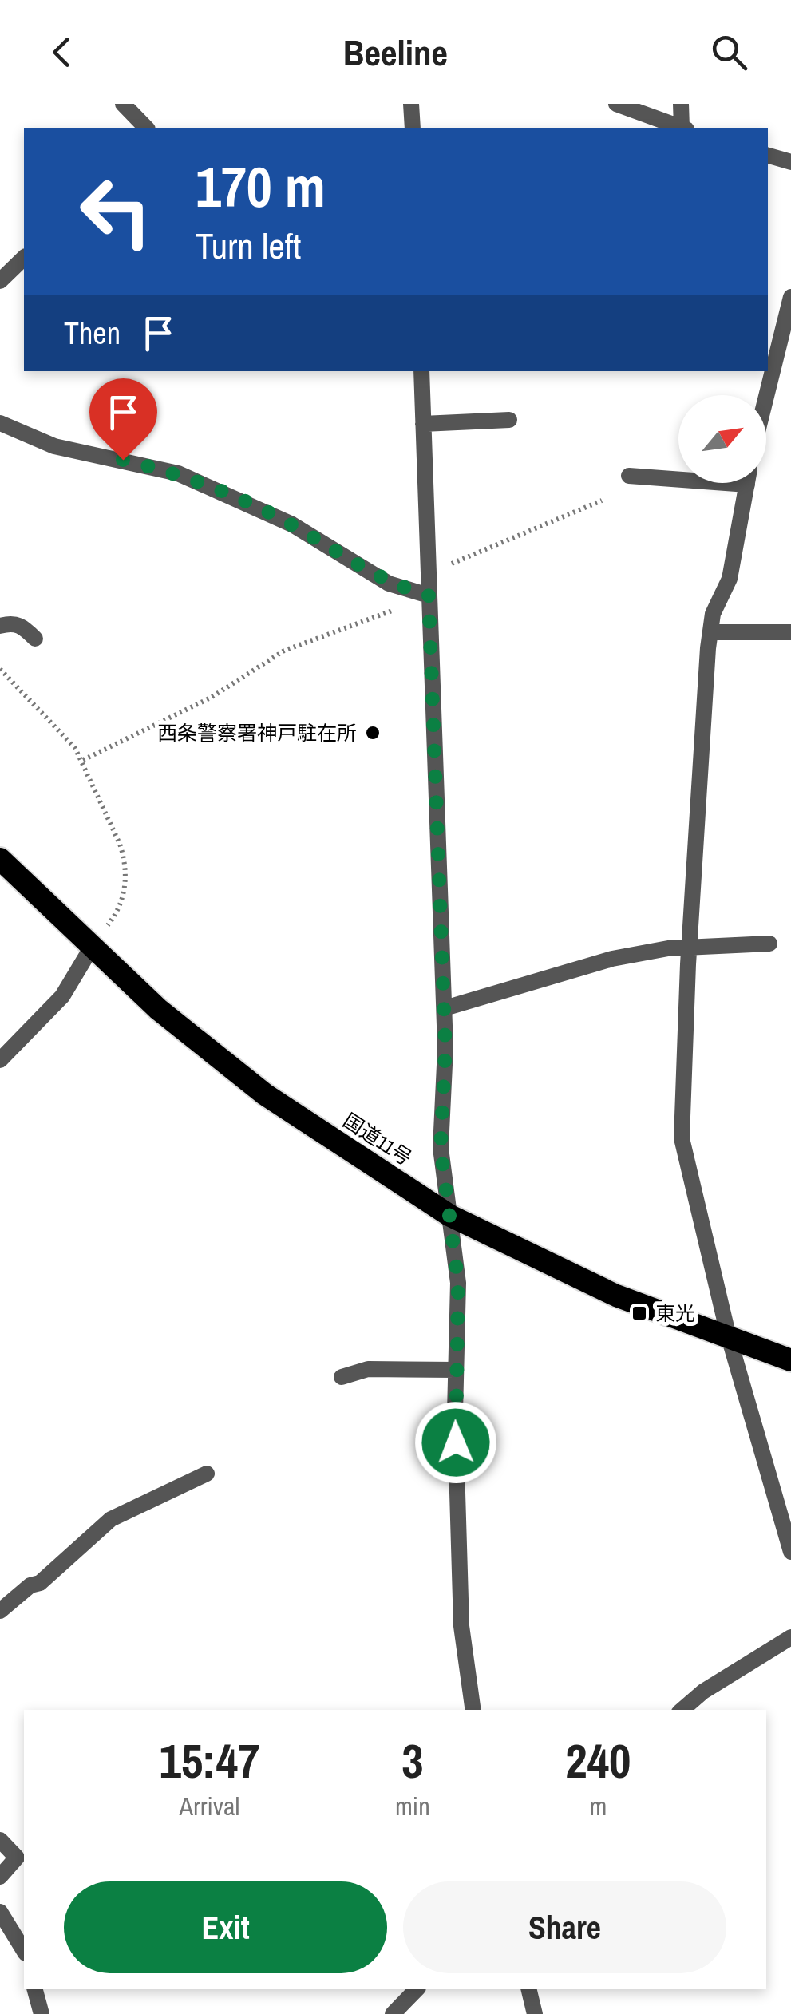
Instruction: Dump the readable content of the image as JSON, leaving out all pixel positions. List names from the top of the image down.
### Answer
{
  "streets": {
    "highway": ["国道11号"]
  },
  "places": {
    "other": ["西条警察署神戸駐在所"],
    "transit": ["東光"]
  },
  "north": "top right",
  "page": {
    "header": "Beeline",
    "turn": ["170 m", "Turn left"],
    "then": "Then",
    "eta": [
      "15:47",
      "Arrival",
      "3",
      "min",
      "240",
      "m"
    ],
    "buttons": ["Exit", "Share"]
  }
}
